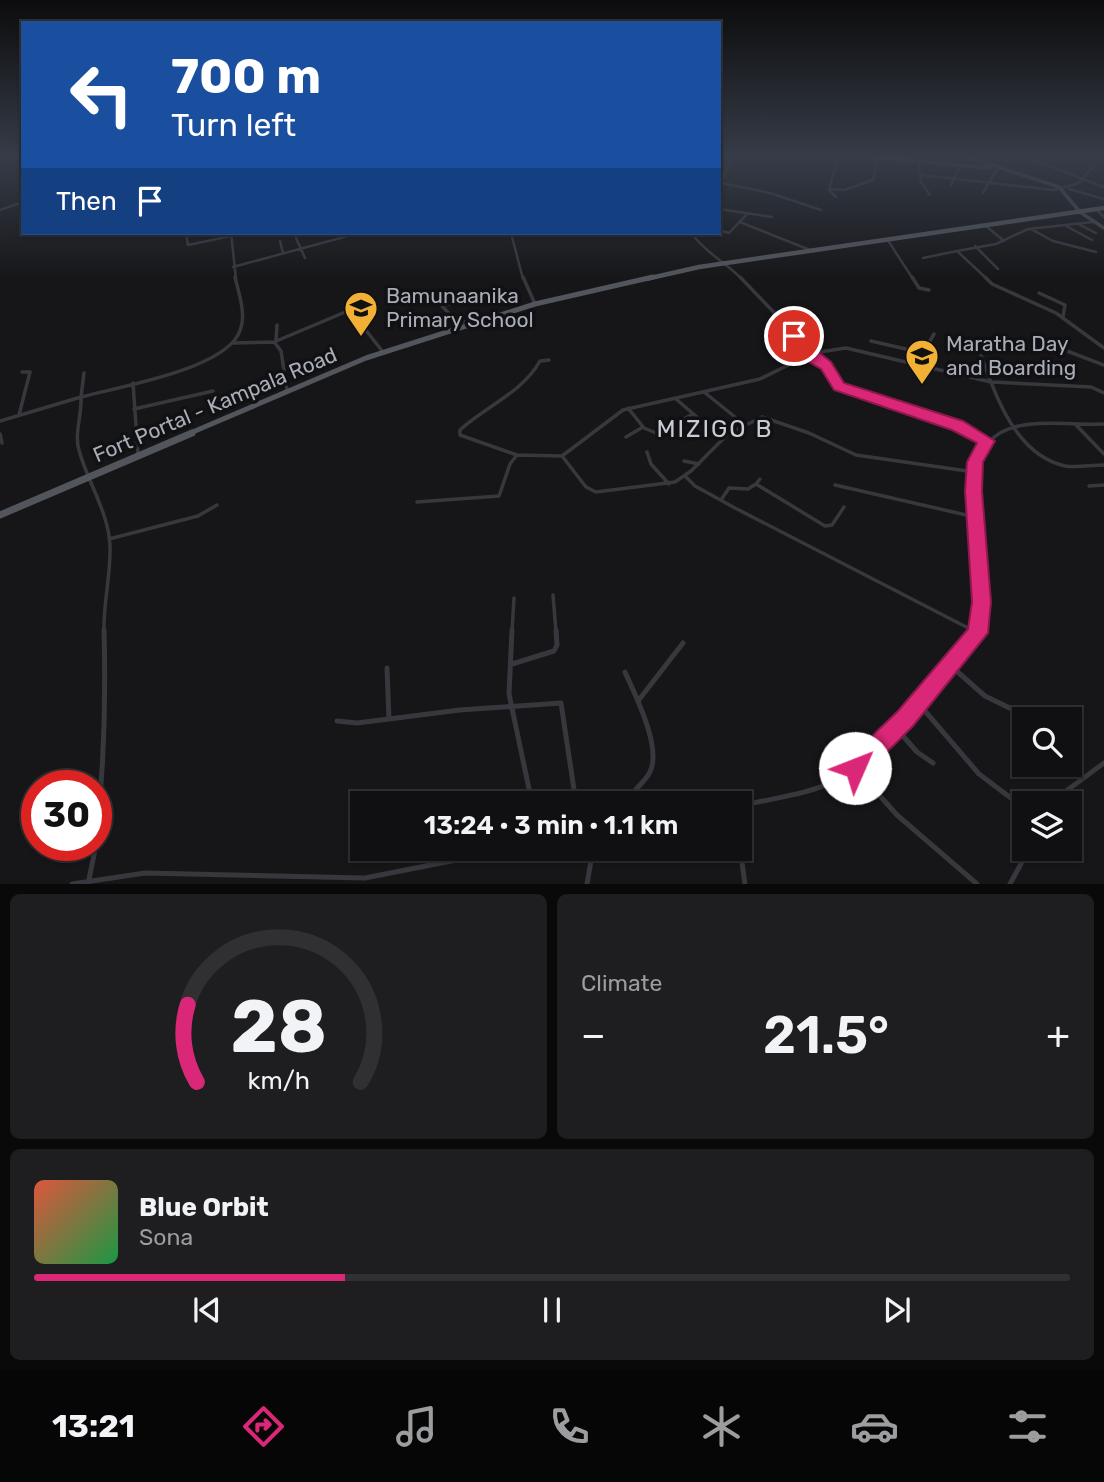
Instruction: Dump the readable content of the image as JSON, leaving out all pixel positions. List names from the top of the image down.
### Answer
{
  "streets": {
    "main road": ["Fort Portal - Kampala Road"]
  },
  "districts": ["MIZIGO B"],
  "places": {
    "school or university": ["Bamunaanika Primary School", "Maratha Day and Boarding"]
  },
  "page": {
    "turn": ["700 m", "Turn left"],
    "then": "Then",
    "limit": "30",
    "trip": "13:24 · 3 min · 1.1 km",
    "tile": "Climate",
    "heat": ["−", "21.5°", "+"],
    "song": ["Blue Orbit", "Sona"],
    "tabs": "13:21",
    "gauge": ["28", "km/h"]
  }
}
